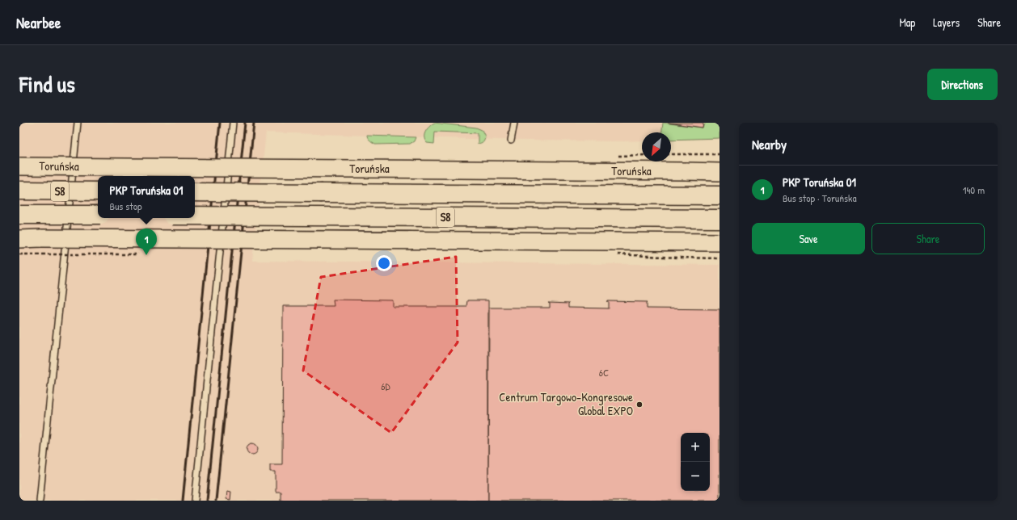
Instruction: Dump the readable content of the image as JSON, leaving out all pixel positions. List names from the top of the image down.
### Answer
{
  "streets": {
    "highway": ["Toruńska", "S8"]
  },
  "places": ["Centrum Targowo-Kongresowe Global EXPO"],
  "house_numbers": ["6C", "6D"],
  "north": "bottom left",
  "page": {
    "header": "Nearbee",
    "nav": ["Map", "Layers", "Share"],
    "title": "Find us",
    "buttons": [
      "Directions",
      ["Save", "Share"]
    ],
    "heading": "Nearby",
    "list": [
      {
        "mark": "1",
        "name": "PKP Toruńska 01",
        "note": "Bus stop · Toruńska",
        "value": "140 m"
      }
    ],
    "popup": ["PKP Toruńska 01", "Bus stop"],
    "pins": "1",
    "map_buttons": ["+", "−"]
  }
}
